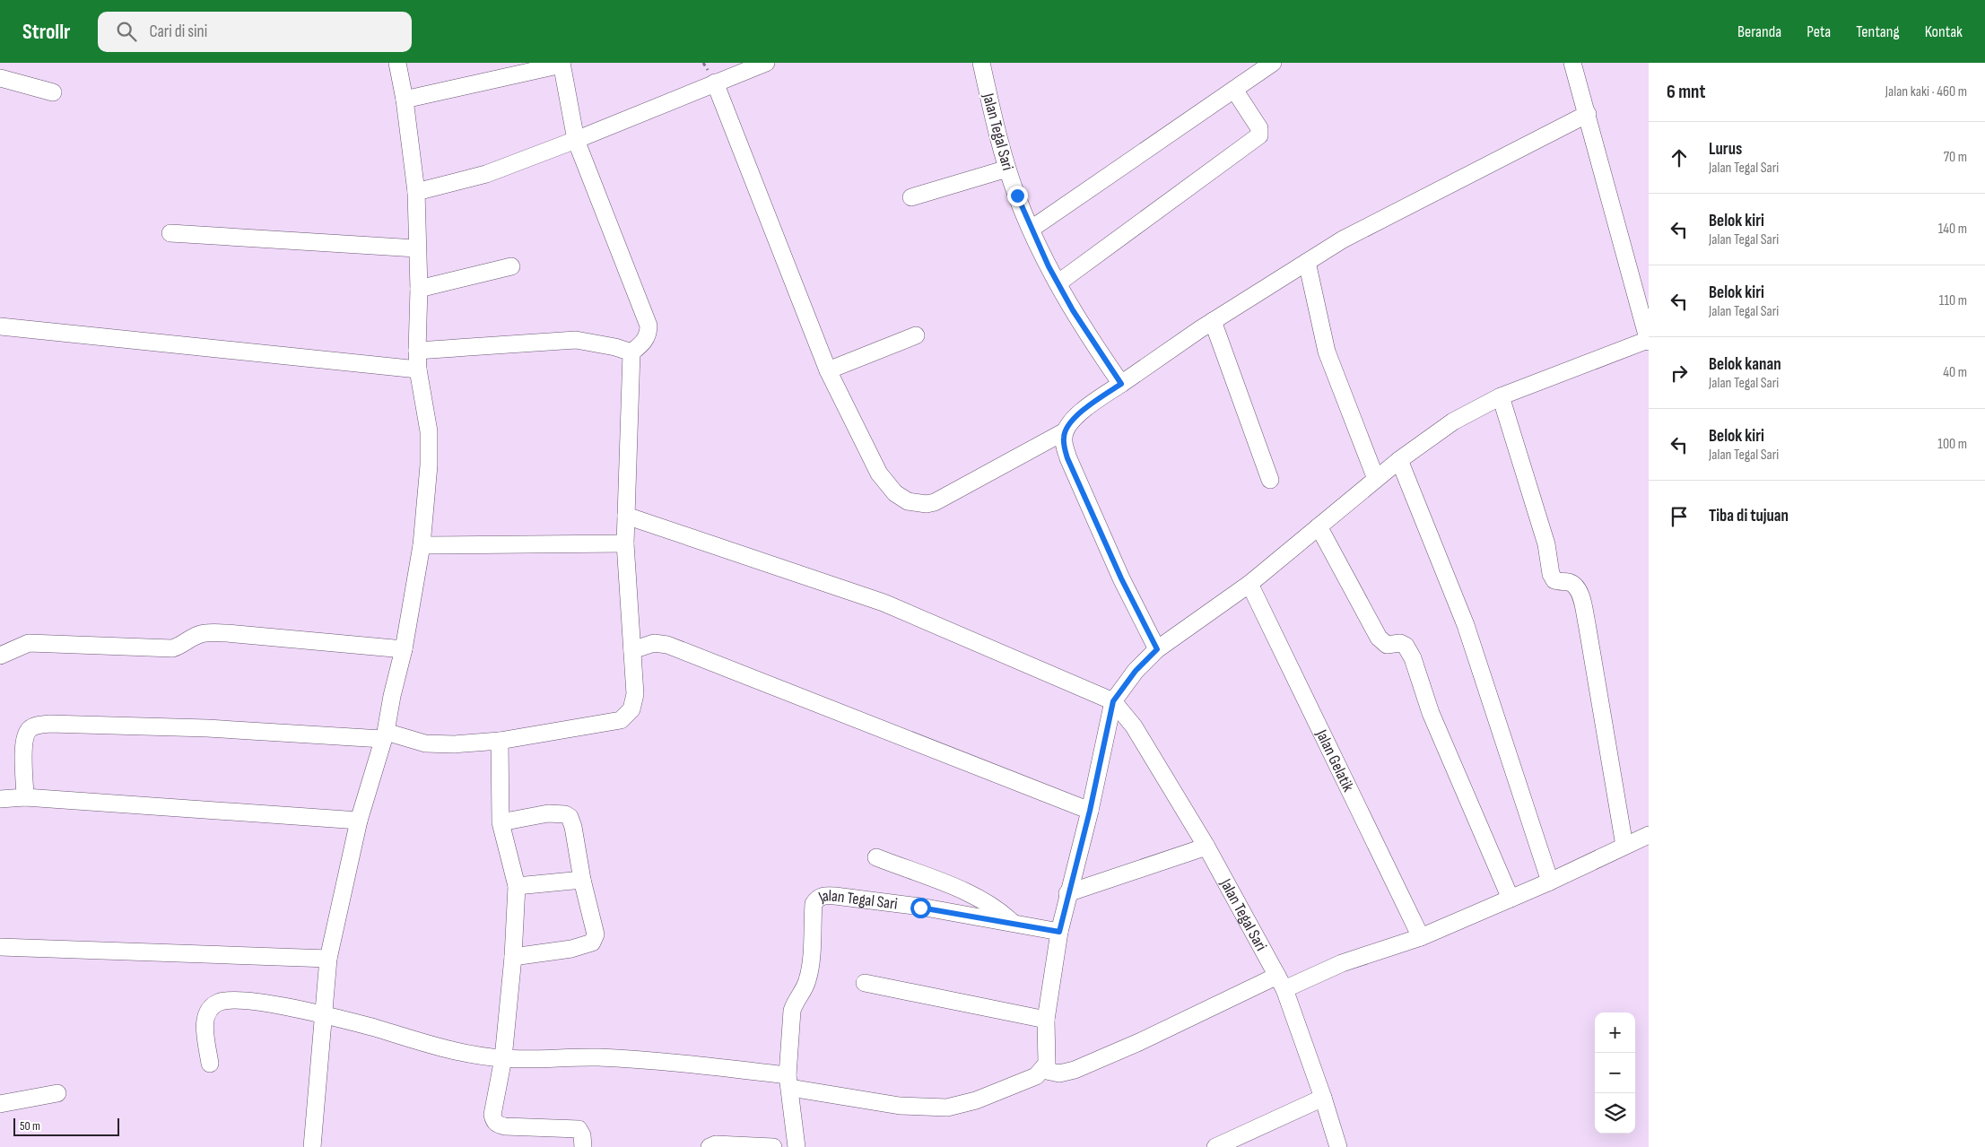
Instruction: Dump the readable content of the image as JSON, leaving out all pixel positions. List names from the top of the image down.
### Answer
{
  "streets": {
    "street": ["Jalan Tegal Sari", "Jalan Gelatik"]
  },
  "scale_bar": "50 m",
  "page": {
    "header": "Strollr",
    "search": "Cari di sini",
    "nav": [
      "Beranda",
      "Peta",
      "Tentang",
      "Kontak"
    ],
    "heading": ["6 mnt", "Jalan kaki · 460 m"],
    "list": [
      ["Lurus", "Jalan Tegal Sari", "70 m"],
      ["Belok kiri", "Jalan Tegal Sari", "140 m"],
      ["Belok kiri", "Jalan Tegal Sari", "110 m"],
      ["Belok kanan", "Jalan Tegal Sari", "40 m"],
      ["Belok kiri", "Jalan Tegal Sari", "100 m"],
      "Tiba di tujuan"
    ],
    "map_buttons": ["+", "−"],
    "scale": "50 m"
  }
}
